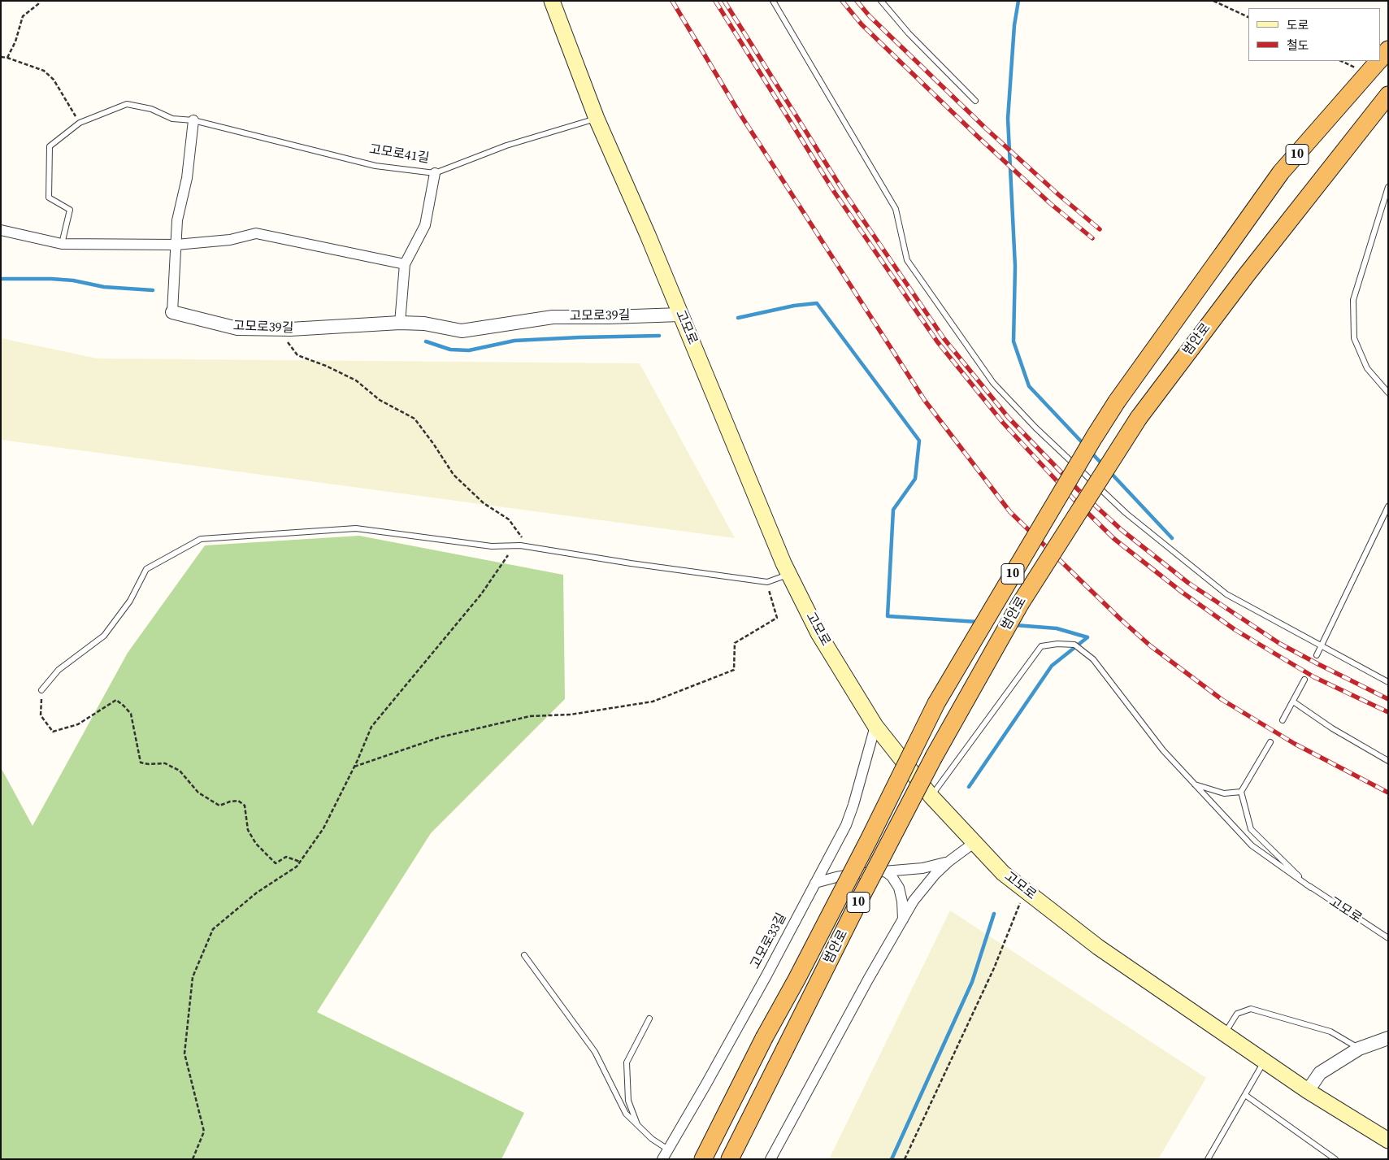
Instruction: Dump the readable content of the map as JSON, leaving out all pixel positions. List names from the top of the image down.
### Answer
{
  "streets": {
    "highway": ["10", "범안로"],
    "main road": ["고모로"],
    "street": ["고모로39길", "고모로33길"],
    "lane": ["고모로41길"]
  },
  "crossings": [
    ["고모로41길", "고모로"],
    ["고모로39길", "고모로"],
    ["고모로", "고모로33길"]
  ],
  "legend": ["도로", "철도"]
}
